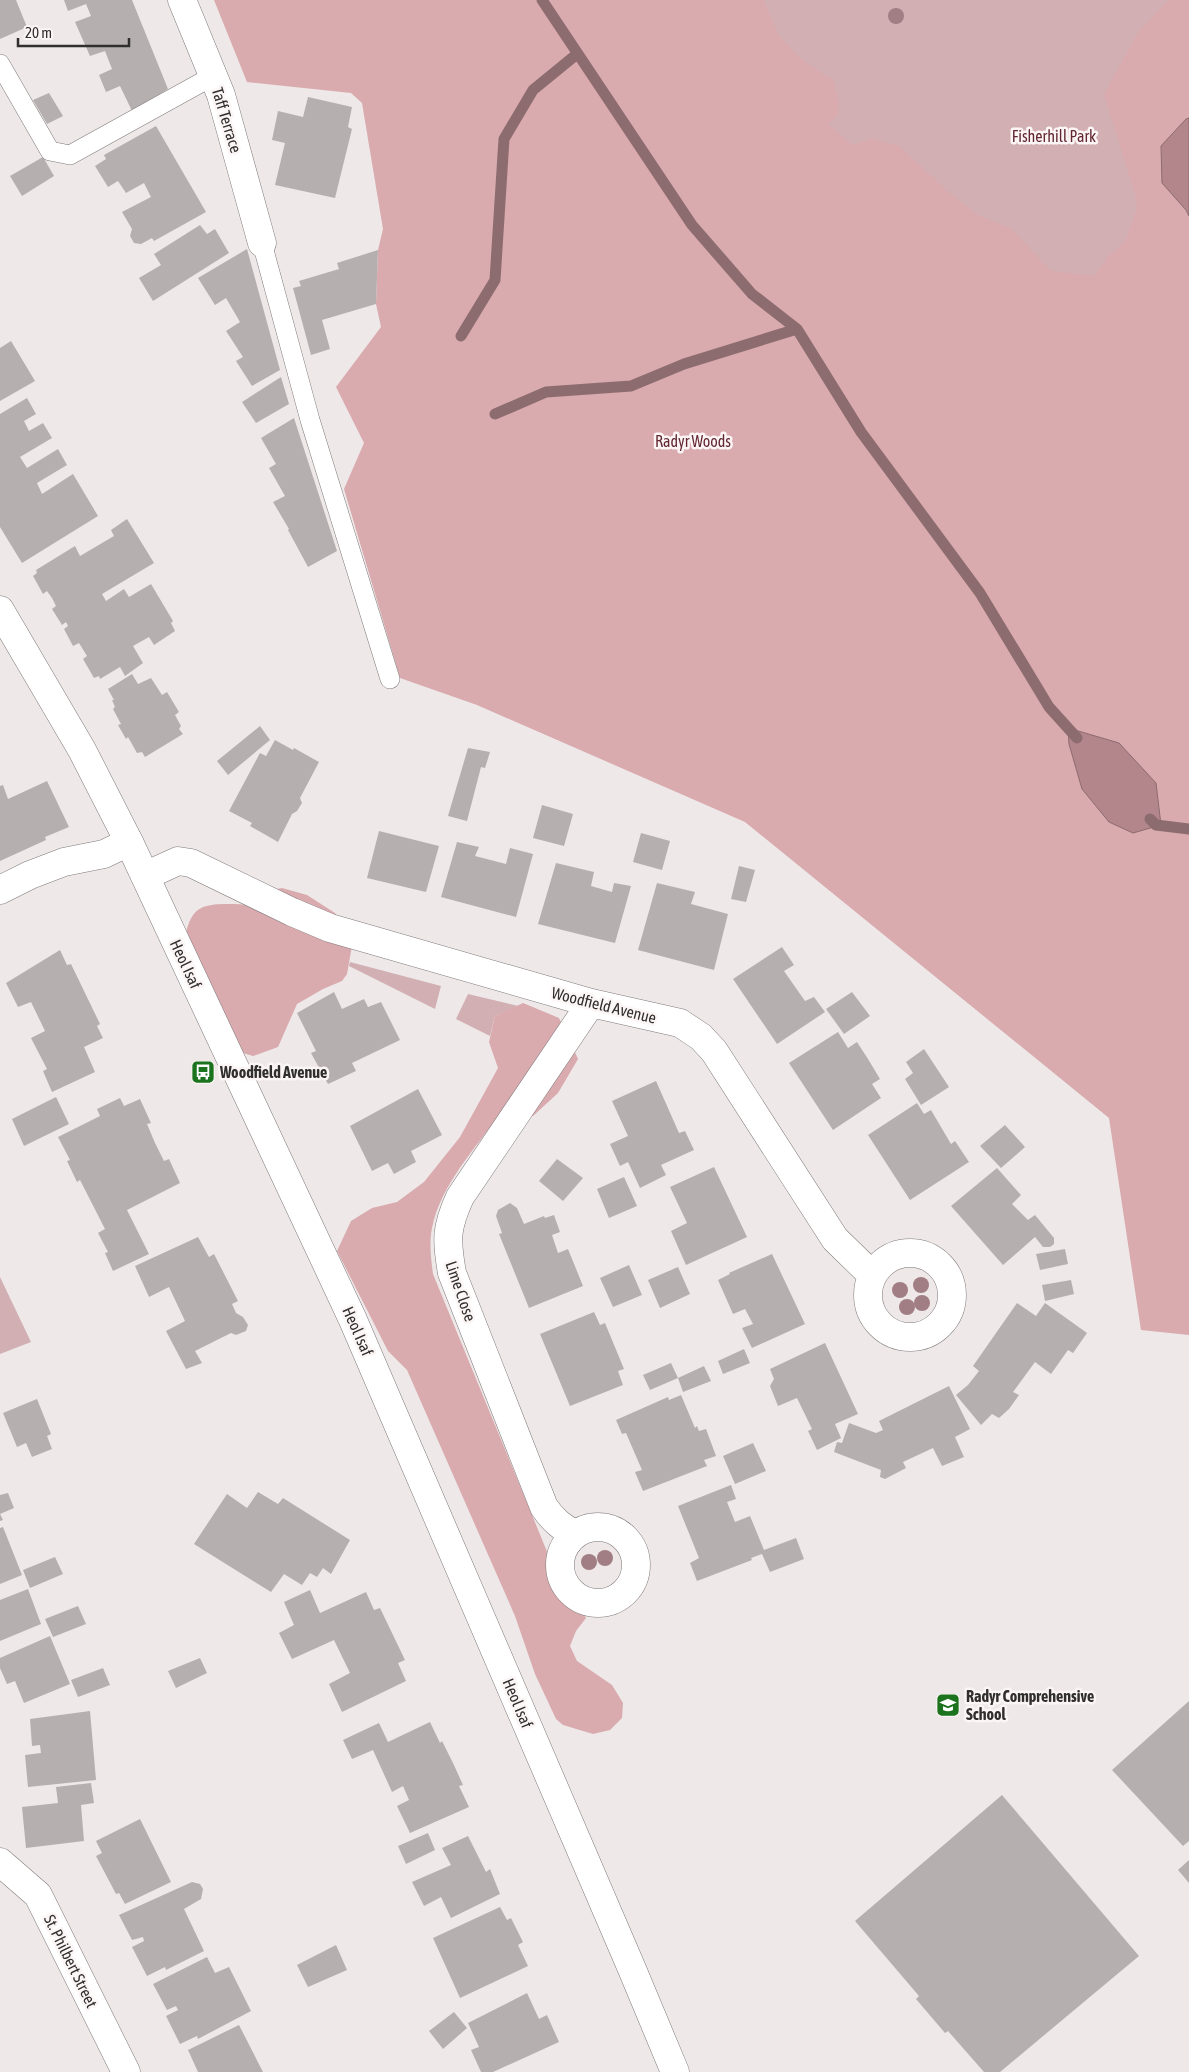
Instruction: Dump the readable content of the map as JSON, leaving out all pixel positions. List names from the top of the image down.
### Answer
{
  "streets": {
    "street": [
      "Taff Terrace",
      "Heol Isaf",
      "Woodfield Avenue",
      "Lime Close",
      "St. Philbert Street"
    ]
  },
  "crossings": [
    ["Heol Isaf", "Woodfield Avenue"],
    ["Woodfield Avenue", "Lime Close"]
  ],
  "parks": ["Fisherhill Park", "Radyr Woods"],
  "places": {
    "bus stop": ["Woodfield Avenue"],
    "school or university": ["Radyr Comprehensive School"]
  },
  "scale_bar": "20 m"
}
